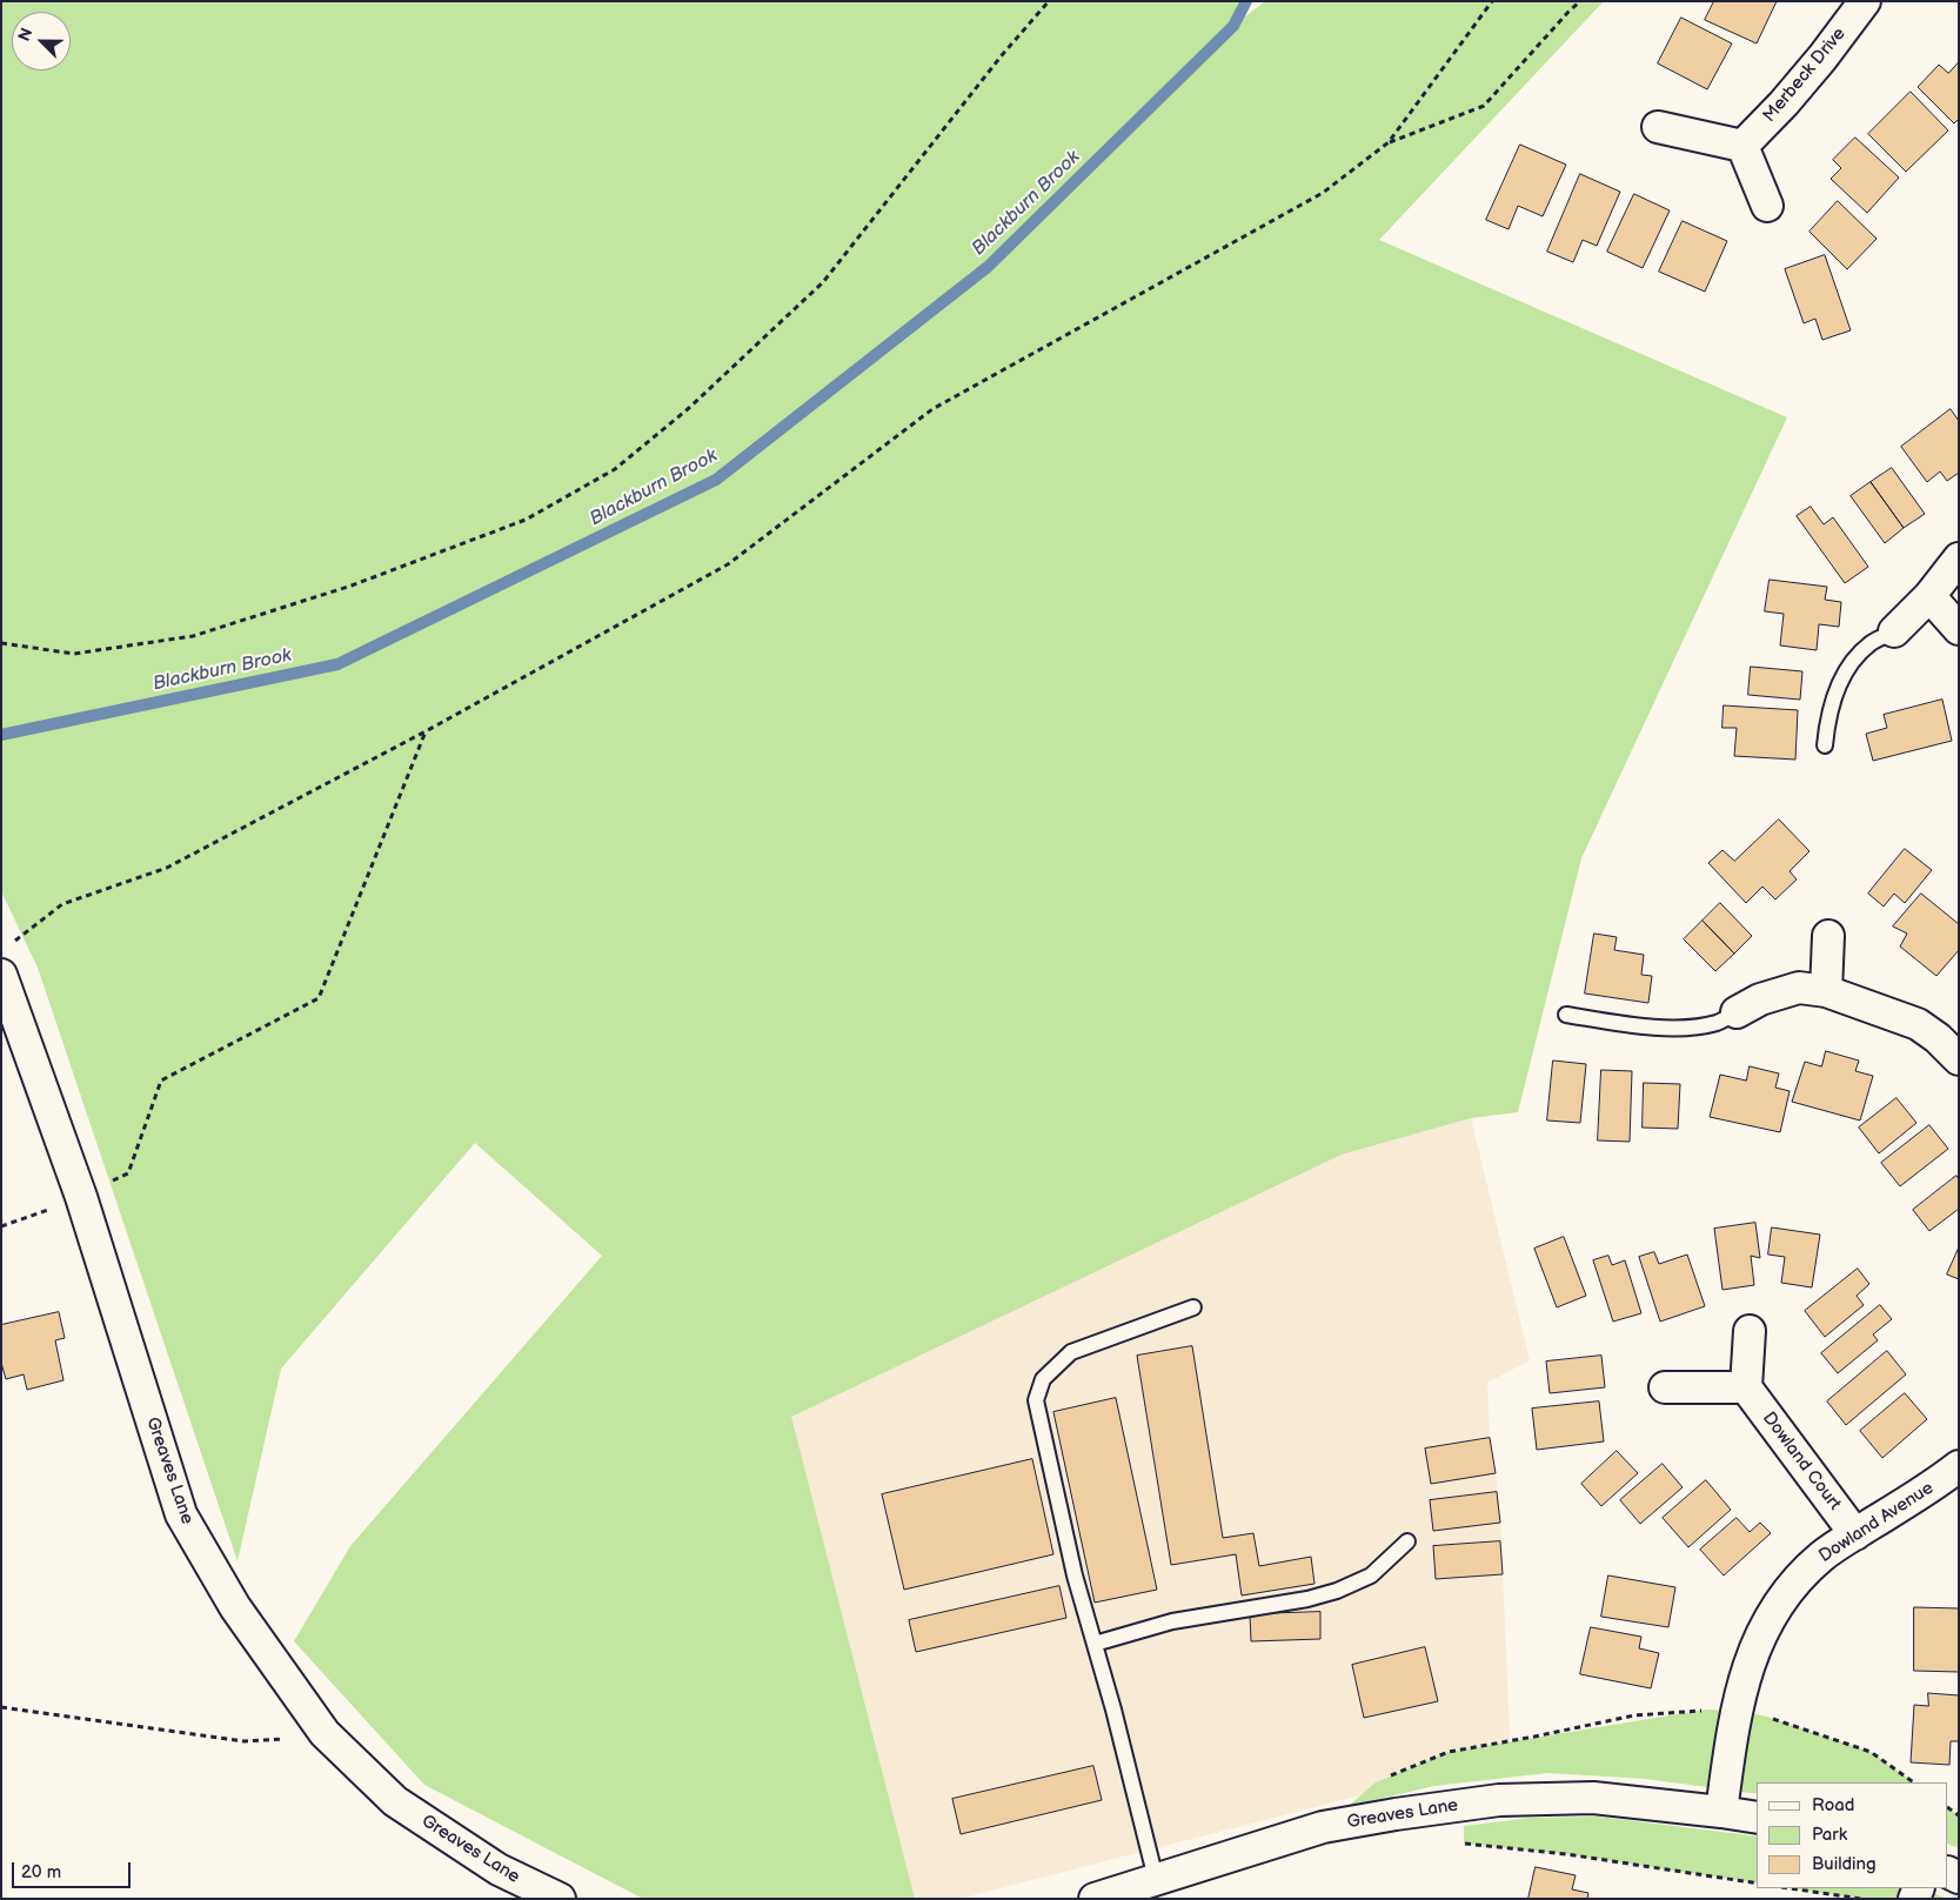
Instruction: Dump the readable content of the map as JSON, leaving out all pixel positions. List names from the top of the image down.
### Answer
{
  "streets": {
    "street": [
      "Merbeck Drive",
      "Dowland Court",
      "Greaves Lane",
      "Dowland Avenue"
    ]
  },
  "crossings": [
    ["Dowland Court", "Dowland Avenue"],
    ["Greaves Lane", "Dowland Avenue"]
  ],
  "water": ["Blackburn Brook"],
  "legend": ["Road", "Park", "Building"],
  "scale_bar": "20 m",
  "north": "top left"
}
